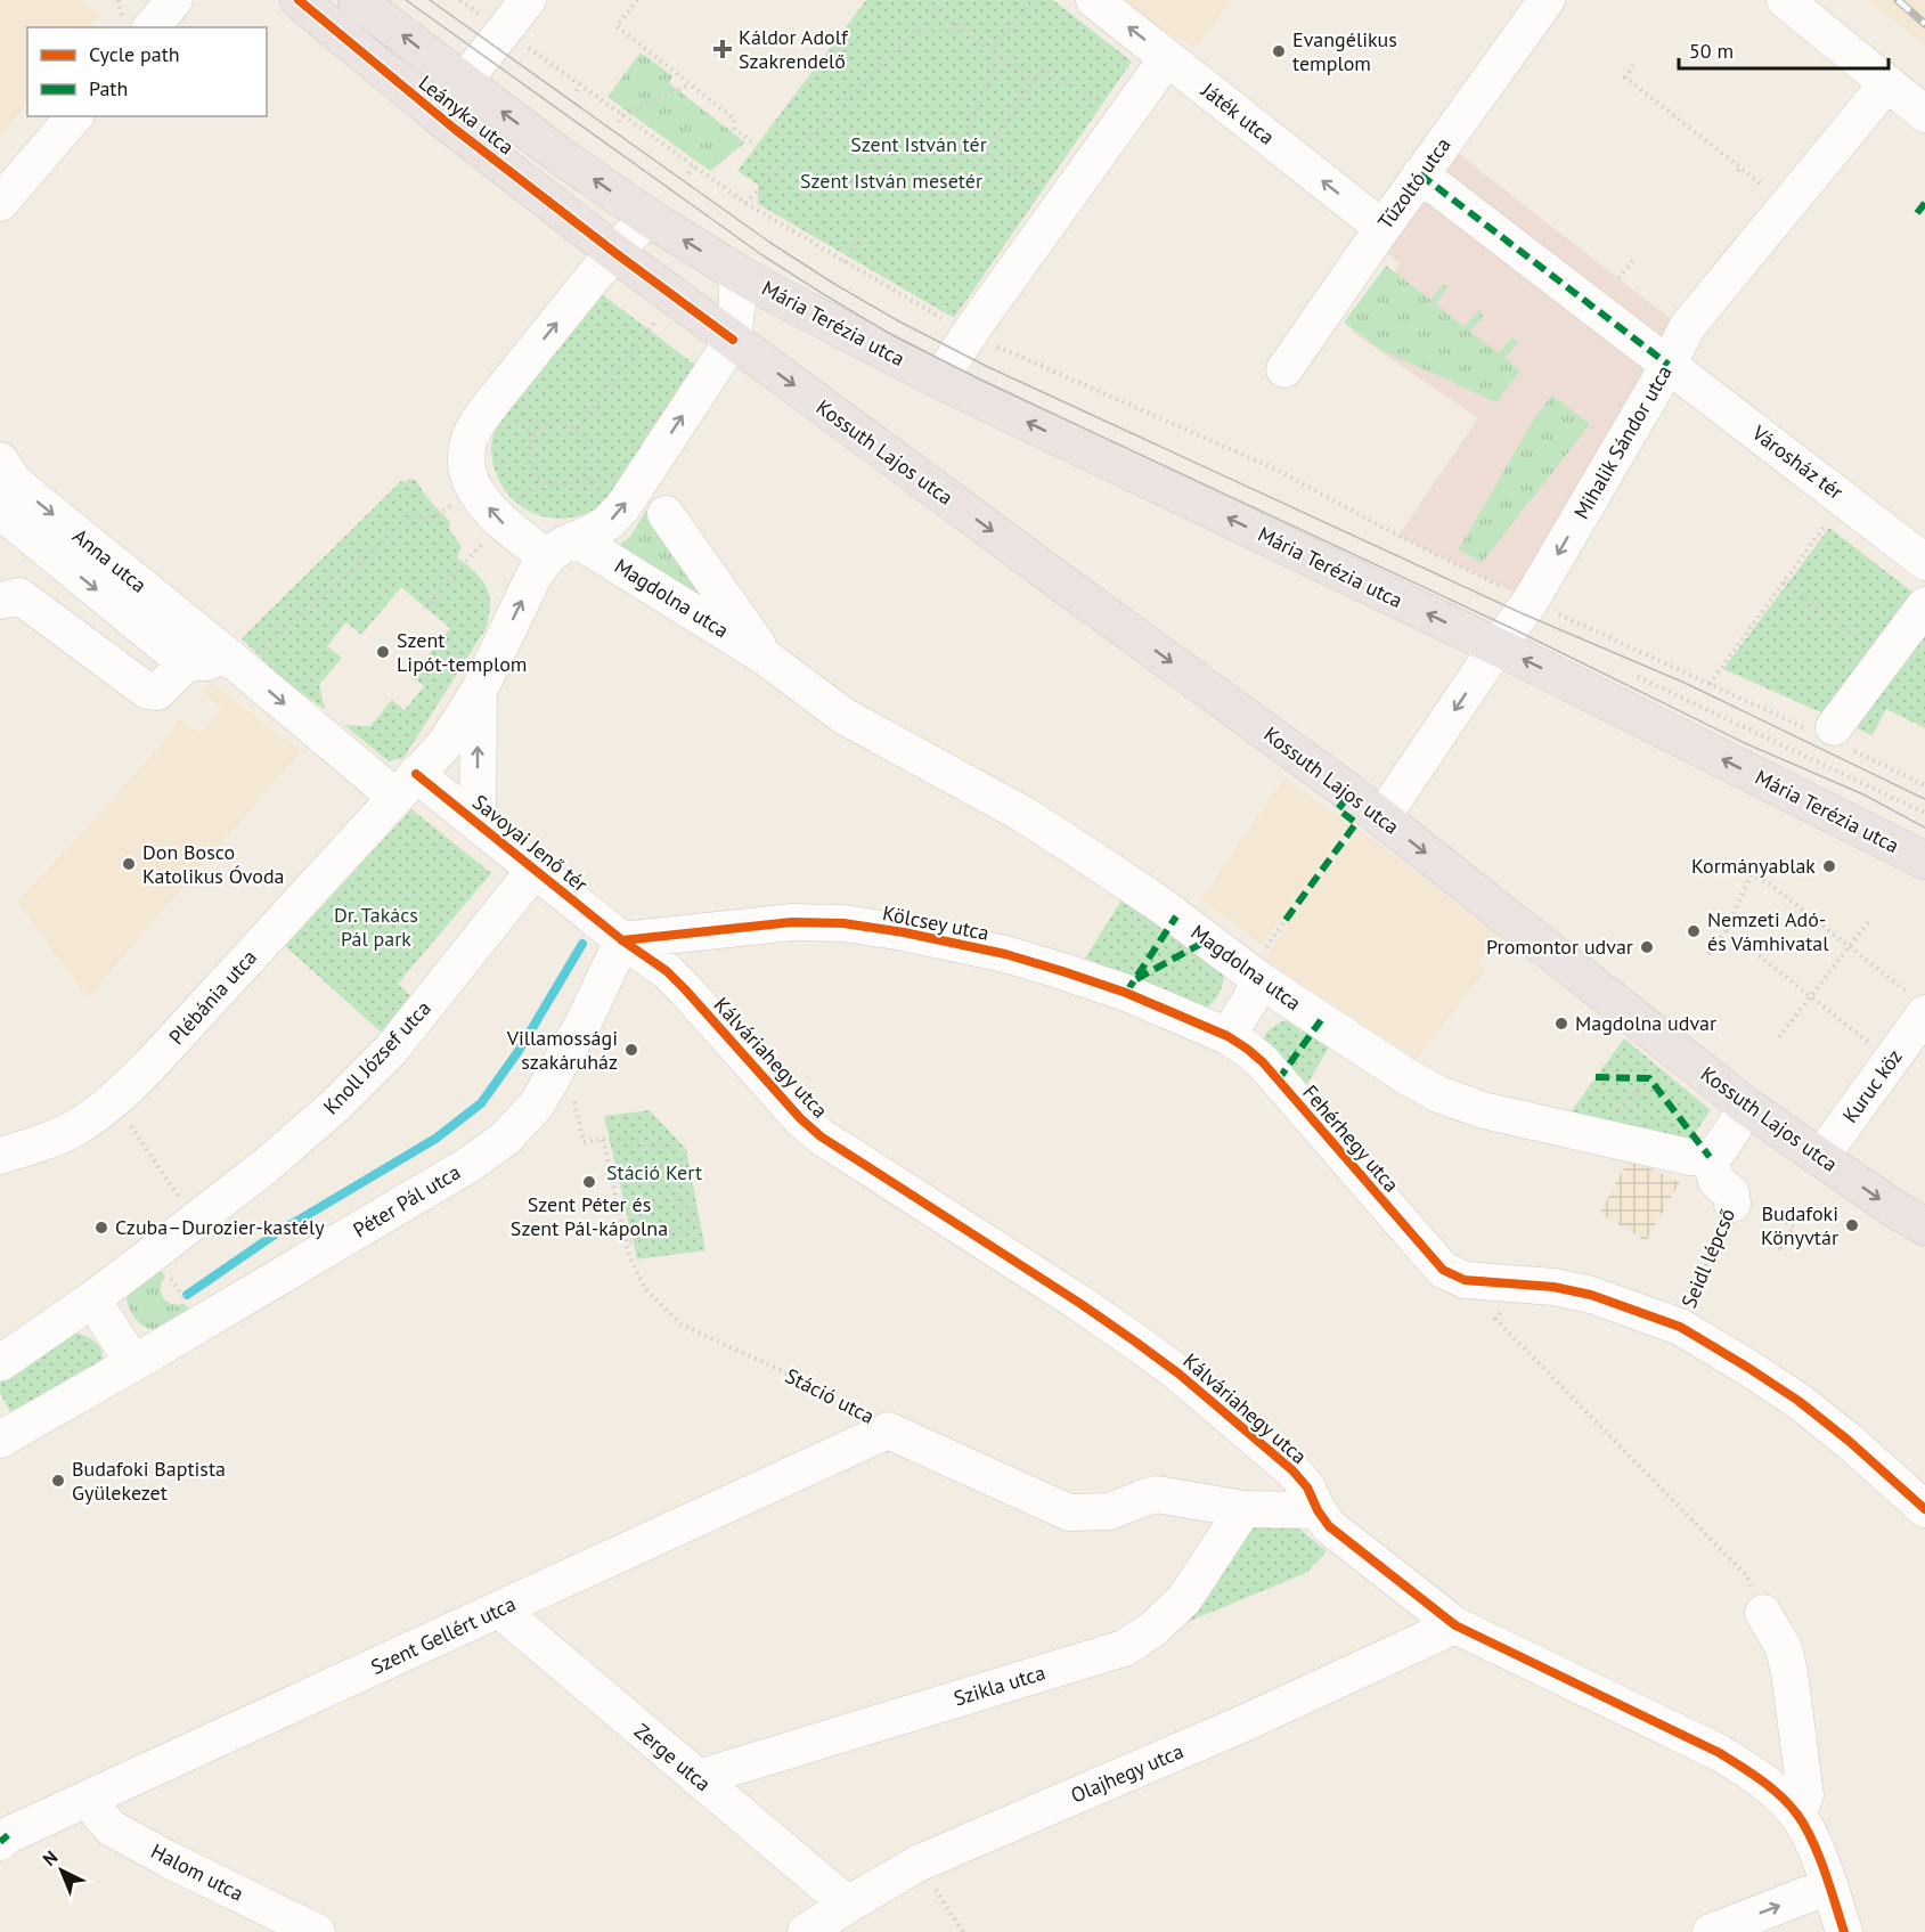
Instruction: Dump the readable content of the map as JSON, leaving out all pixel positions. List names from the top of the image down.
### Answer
{
  "streets": {
    "main road": ["Leányka utca", "Mária Terézia utca", "Kossuth Lajos utca"],
    "street": [
      "Játék utca",
      "Tűzoltó utca",
      "Mihalik Sándor utca",
      "Városház tér",
      "Anna utca",
      "Magdolna utca",
      "Savoyai Jenő tér",
      "Kölcsey utca",
      "Plébánia utca",
      "Knoll József utca",
      "Kálváriahegy utca",
      "Kuruc köz",
      "Fehérhegy utca",
      "Péter Pál utca",
      "Seidl lépcső",
      "Stáció utca",
      "Szent Gellért utca",
      "Szikla utca",
      "Zerge utca",
      "Olajhegy utca",
      "Halom utca"
    ]
  },
  "crossings": [
    ["Játék utca", "Tűzoltó utca"],
    ["Mária Terézia utca", "Mihalik Sándor utca"],
    ["Mária Terézia utca", "Savoyai Jenő tér"],
    ["Mihalik Sándor utca", "Kossuth Lajos utca"],
    ["Mihalik Sándor utca", "Városház tér"],
    ["Kossuth Lajos utca", "Savoyai Jenő tér"],
    ["Kossuth Lajos utca", "Kuruc köz"],
    ["Anna utca", "Savoyai Jenő tér"],
    ["Magdolna utca", "Savoyai Jenő tér"],
    ["Magdolna utca", "Seidl lépcső"],
    ["Savoyai Jenő tér", "Kölcsey utca"],
    ["Savoyai Jenő tér", "Plébánia utca"],
    ["Savoyai Jenő tér", "Knoll József utca"],
    ["Savoyai Jenő tér", "Kálváriahegy utca"],
    ["Savoyai Jenő tér", "Péter Pál utca"],
    ["Kölcsey utca", "Kálváriahegy utca"],
    ["Kölcsey utca", "Fehérhegy utca"],
    ["Kölcsey utca", "Péter Pál utca"],
    ["Kálváriahegy utca", "Péter Pál utca"],
    ["Kálváriahegy utca", "Stáció utca"],
    ["Kálváriahegy utca", "Olajhegy utca"],
    ["Stáció utca", "Szent Gellért utca"],
    ["Stáció utca", "Szikla utca"],
    ["Szent Gellért utca", "Zerge utca"],
    ["Szent Gellért utca", "Halom utca"],
    ["Szikla utca", "Zerge utca"],
    ["Zerge utca", "Olajhegy utca"]
  ],
  "one_way": [
    "Játék utca",
    "Mária Terézia utca",
    "Mihalik Sándor utca",
    "Kossuth Lajos utca"
  ],
  "parks": [
    "Szent István tér",
    "Szent István mesetér",
    "Dr. Takács Pál park",
    "Stáció Kert"
  ],
  "places": {
    "health": ["Káldor Adolf Szakrendelő"],
    "other": [
      "Evangélikus templom",
      "Szent Lipót-templom",
      "Don Bosco Katolikus Óvoda",
      "Kormányablak",
      "Nemzeti Adó- és Vámhivatal",
      "Promontor udvar",
      "Magdolna udvar",
      "Villamossági szakáruház",
      "Szent Péter és Szent Pál-kápolna",
      "Budafoki Könyvtár",
      "Czuba–Durozier-kastély",
      "Budafoki Baptista Gyülekezet"
    ]
  },
  "legend": ["Cycle path", "Path"],
  "scale_bar": "50 m",
  "north": "top left"
}
